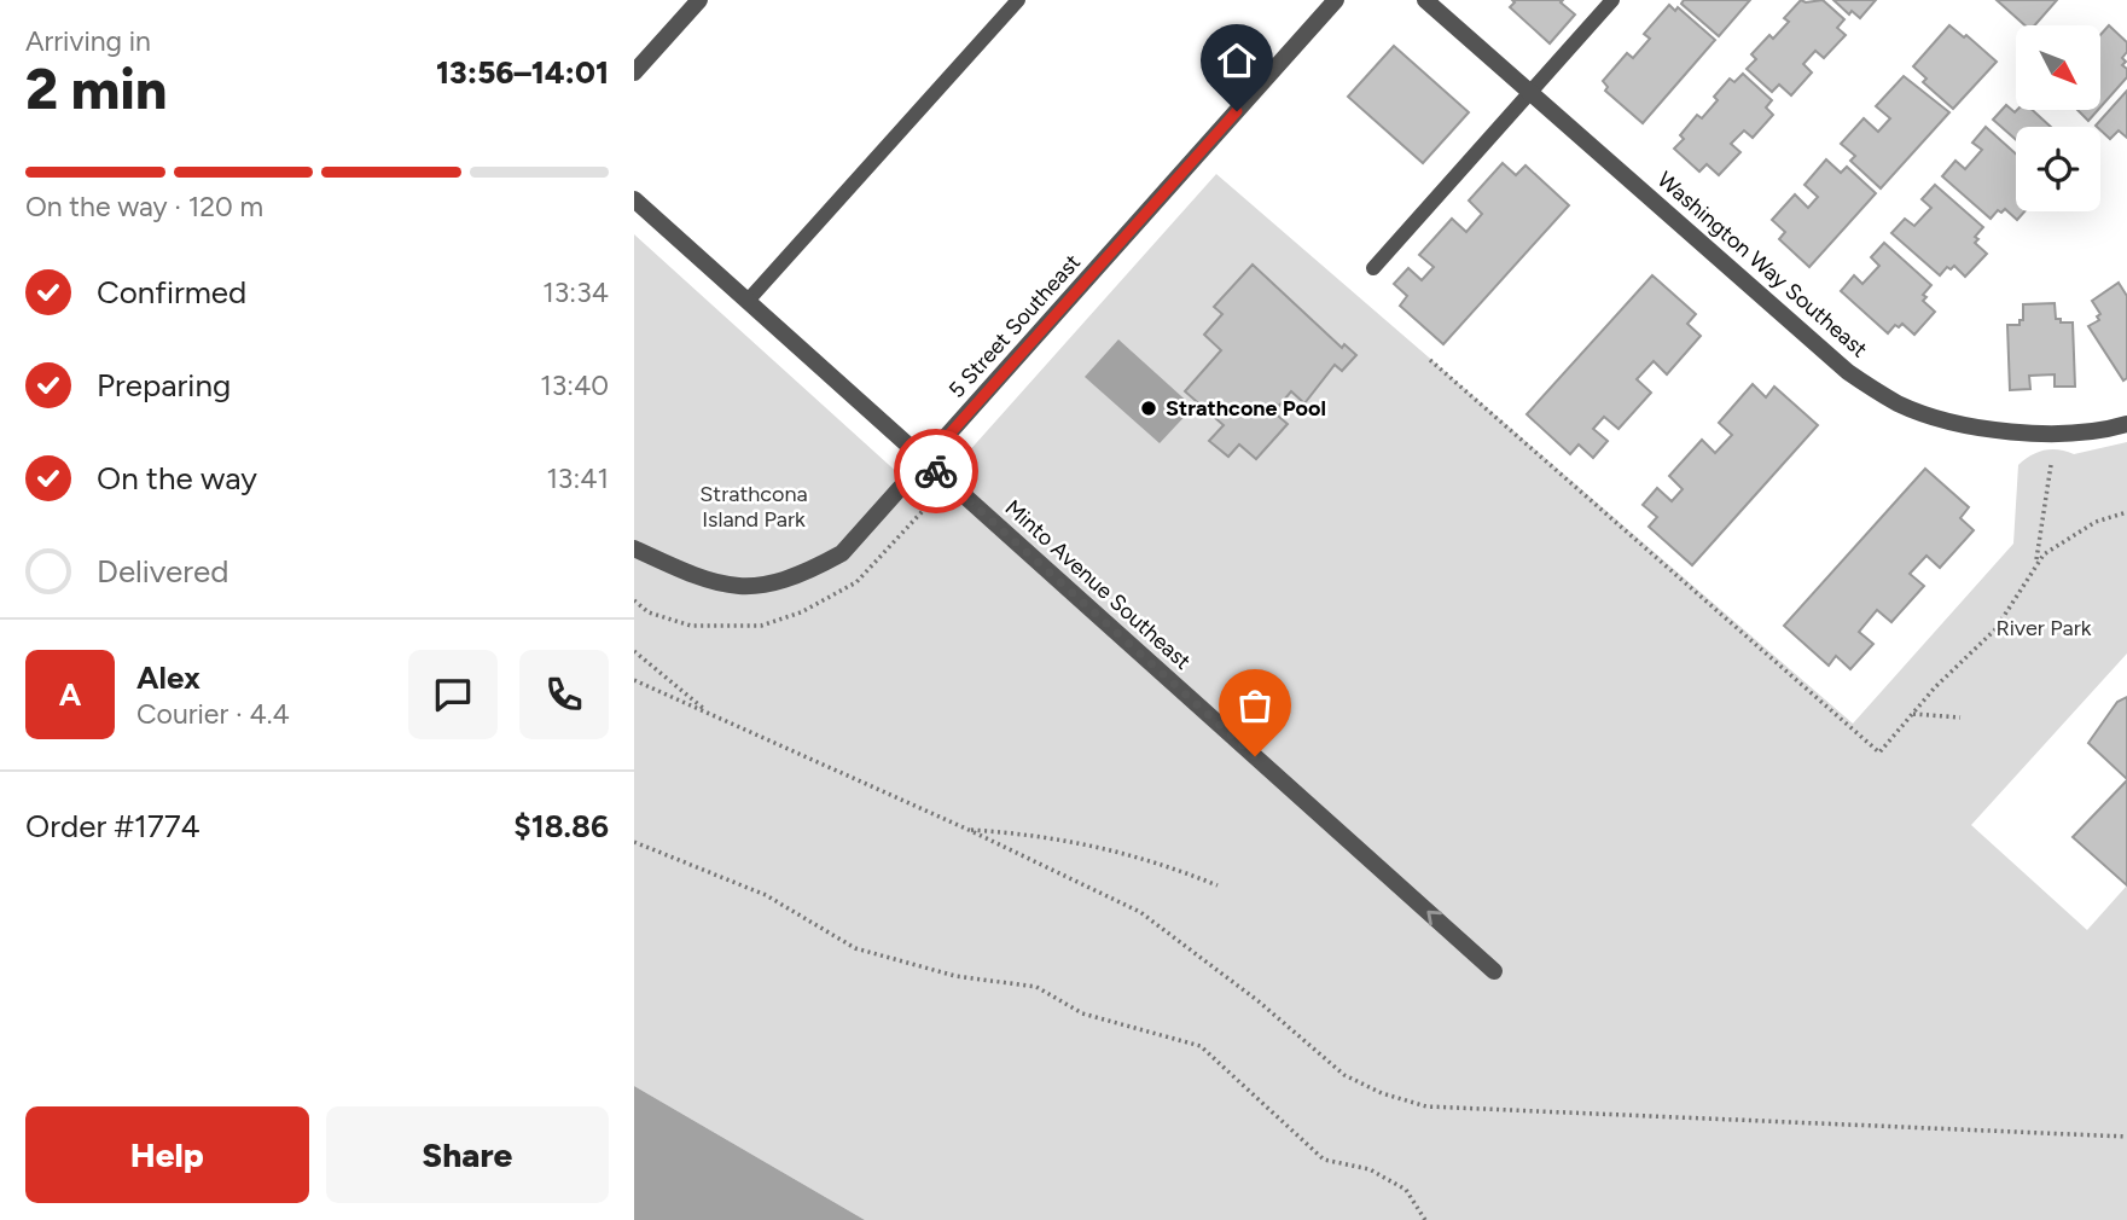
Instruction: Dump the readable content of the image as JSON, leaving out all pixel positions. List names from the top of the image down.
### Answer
{
  "streets": {
    "street": ["Washington Way Southeast", "5 Street Southeast", "Minto Avenue Southeast"]
  },
  "crossings": [
    ["5 Street Southeast", "Minto Avenue Southeast"]
  ],
  "one_way": ["Minto Avenue Southeast"],
  "parks": ["Strathcona Island Park", "River Park"],
  "places": ["Strathcone Pool"],
  "north": "bottom right",
  "page": {
    "heading": ["2 min", "Arriving in", "13:56–14:01"],
    "panel": [
      "Alex",
      "Courier · 4.4",
      "Order #1774",
      "$18.86"
    ],
    "bar": "On the way · 120 m",
    "list": [
      ["Confirmed", "13:34"],
      ["Preparing", "13:40"],
      ["On the way", "13:41"],
      "Delivered"
    ],
    "round": "A",
    "buttons": ["Help", "Share"]
  }
}
